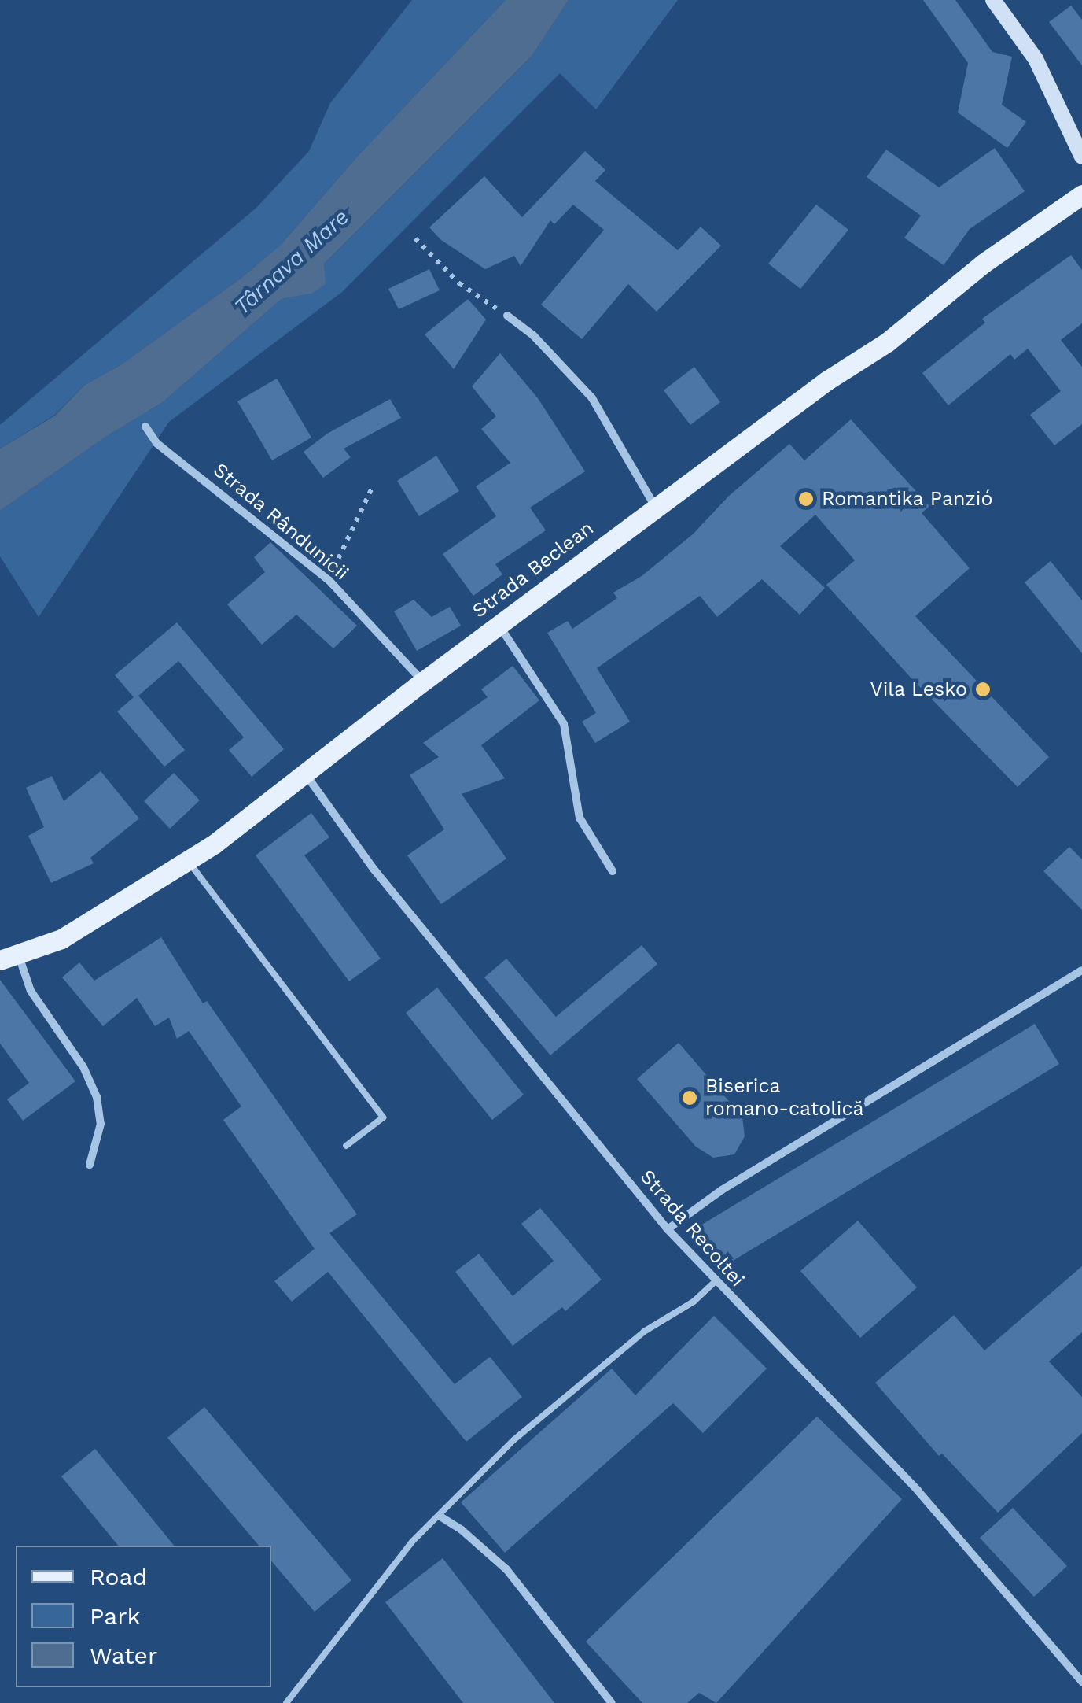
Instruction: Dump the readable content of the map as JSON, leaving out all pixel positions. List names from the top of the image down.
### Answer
{
  "streets": {
    "main road": ["Strada Beclean"],
    "street": ["Strada Rândunicii", "Strada Recoltei"]
  },
  "crossings": [
    ["Strada Rândunicii", "Strada Beclean"],
    ["Strada Beclean", "Strada Recoltei"]
  ],
  "water": ["Târnava Mare"],
  "places": ["Romantika Panzió", "Vila Lesko", "Biserica romano-catolică"],
  "legend": ["Road", "Park", "Water"]
}
